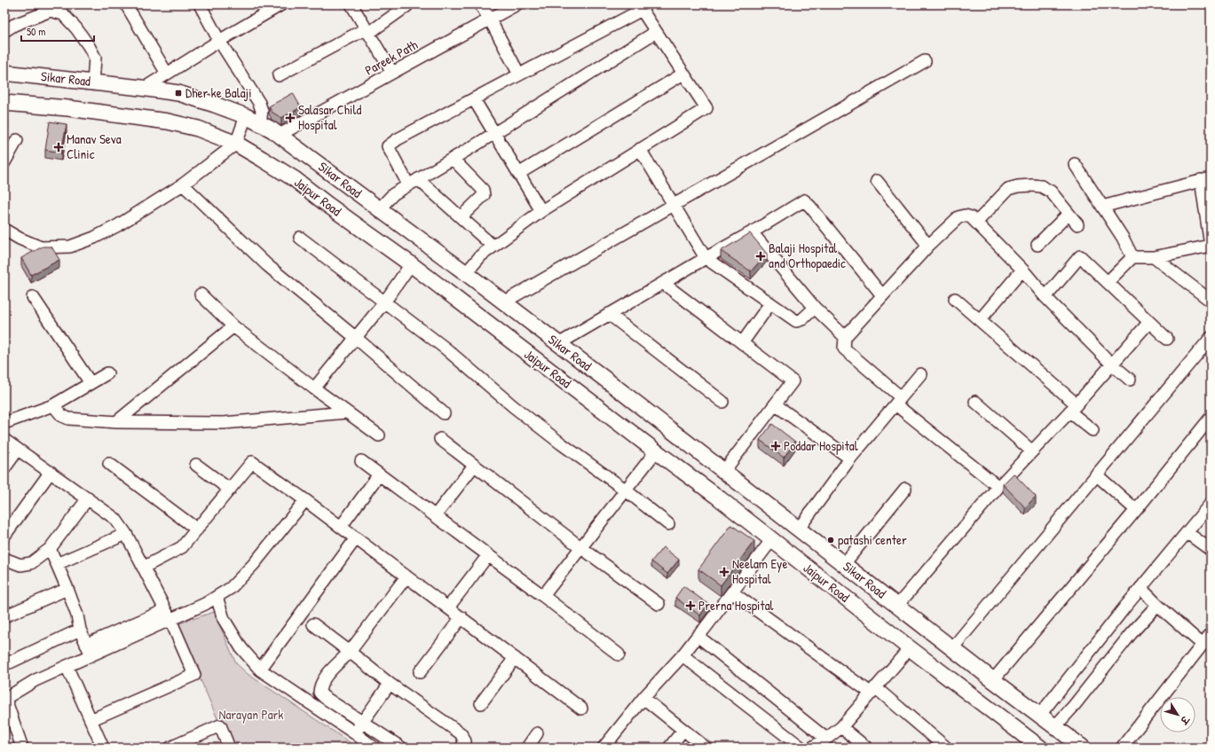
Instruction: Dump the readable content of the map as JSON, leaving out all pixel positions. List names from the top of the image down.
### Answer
{
  "streets": {
    "main road": ["Sikar Road", "Jaipur Road"],
    "street": ["Pareek Path"]
  },
  "crossings": [
    ["Pareek Path", "Sikar Road"]
  ],
  "parks": ["Narayan Park"],
  "places": {
    "transit": ["Dher ke Balaji"],
    "health": [
      "Salasar Child Hospital",
      "Manav Seva Clinic",
      "Balaji Hospital and Orthopaedic",
      "Poddar Hospital",
      "Neelam Eye Hospital",
      "Prerna Hospital"
    ],
    "other": ["patashi center"]
  },
  "scale_bar": "50 m",
  "north": "bottom right"
}
